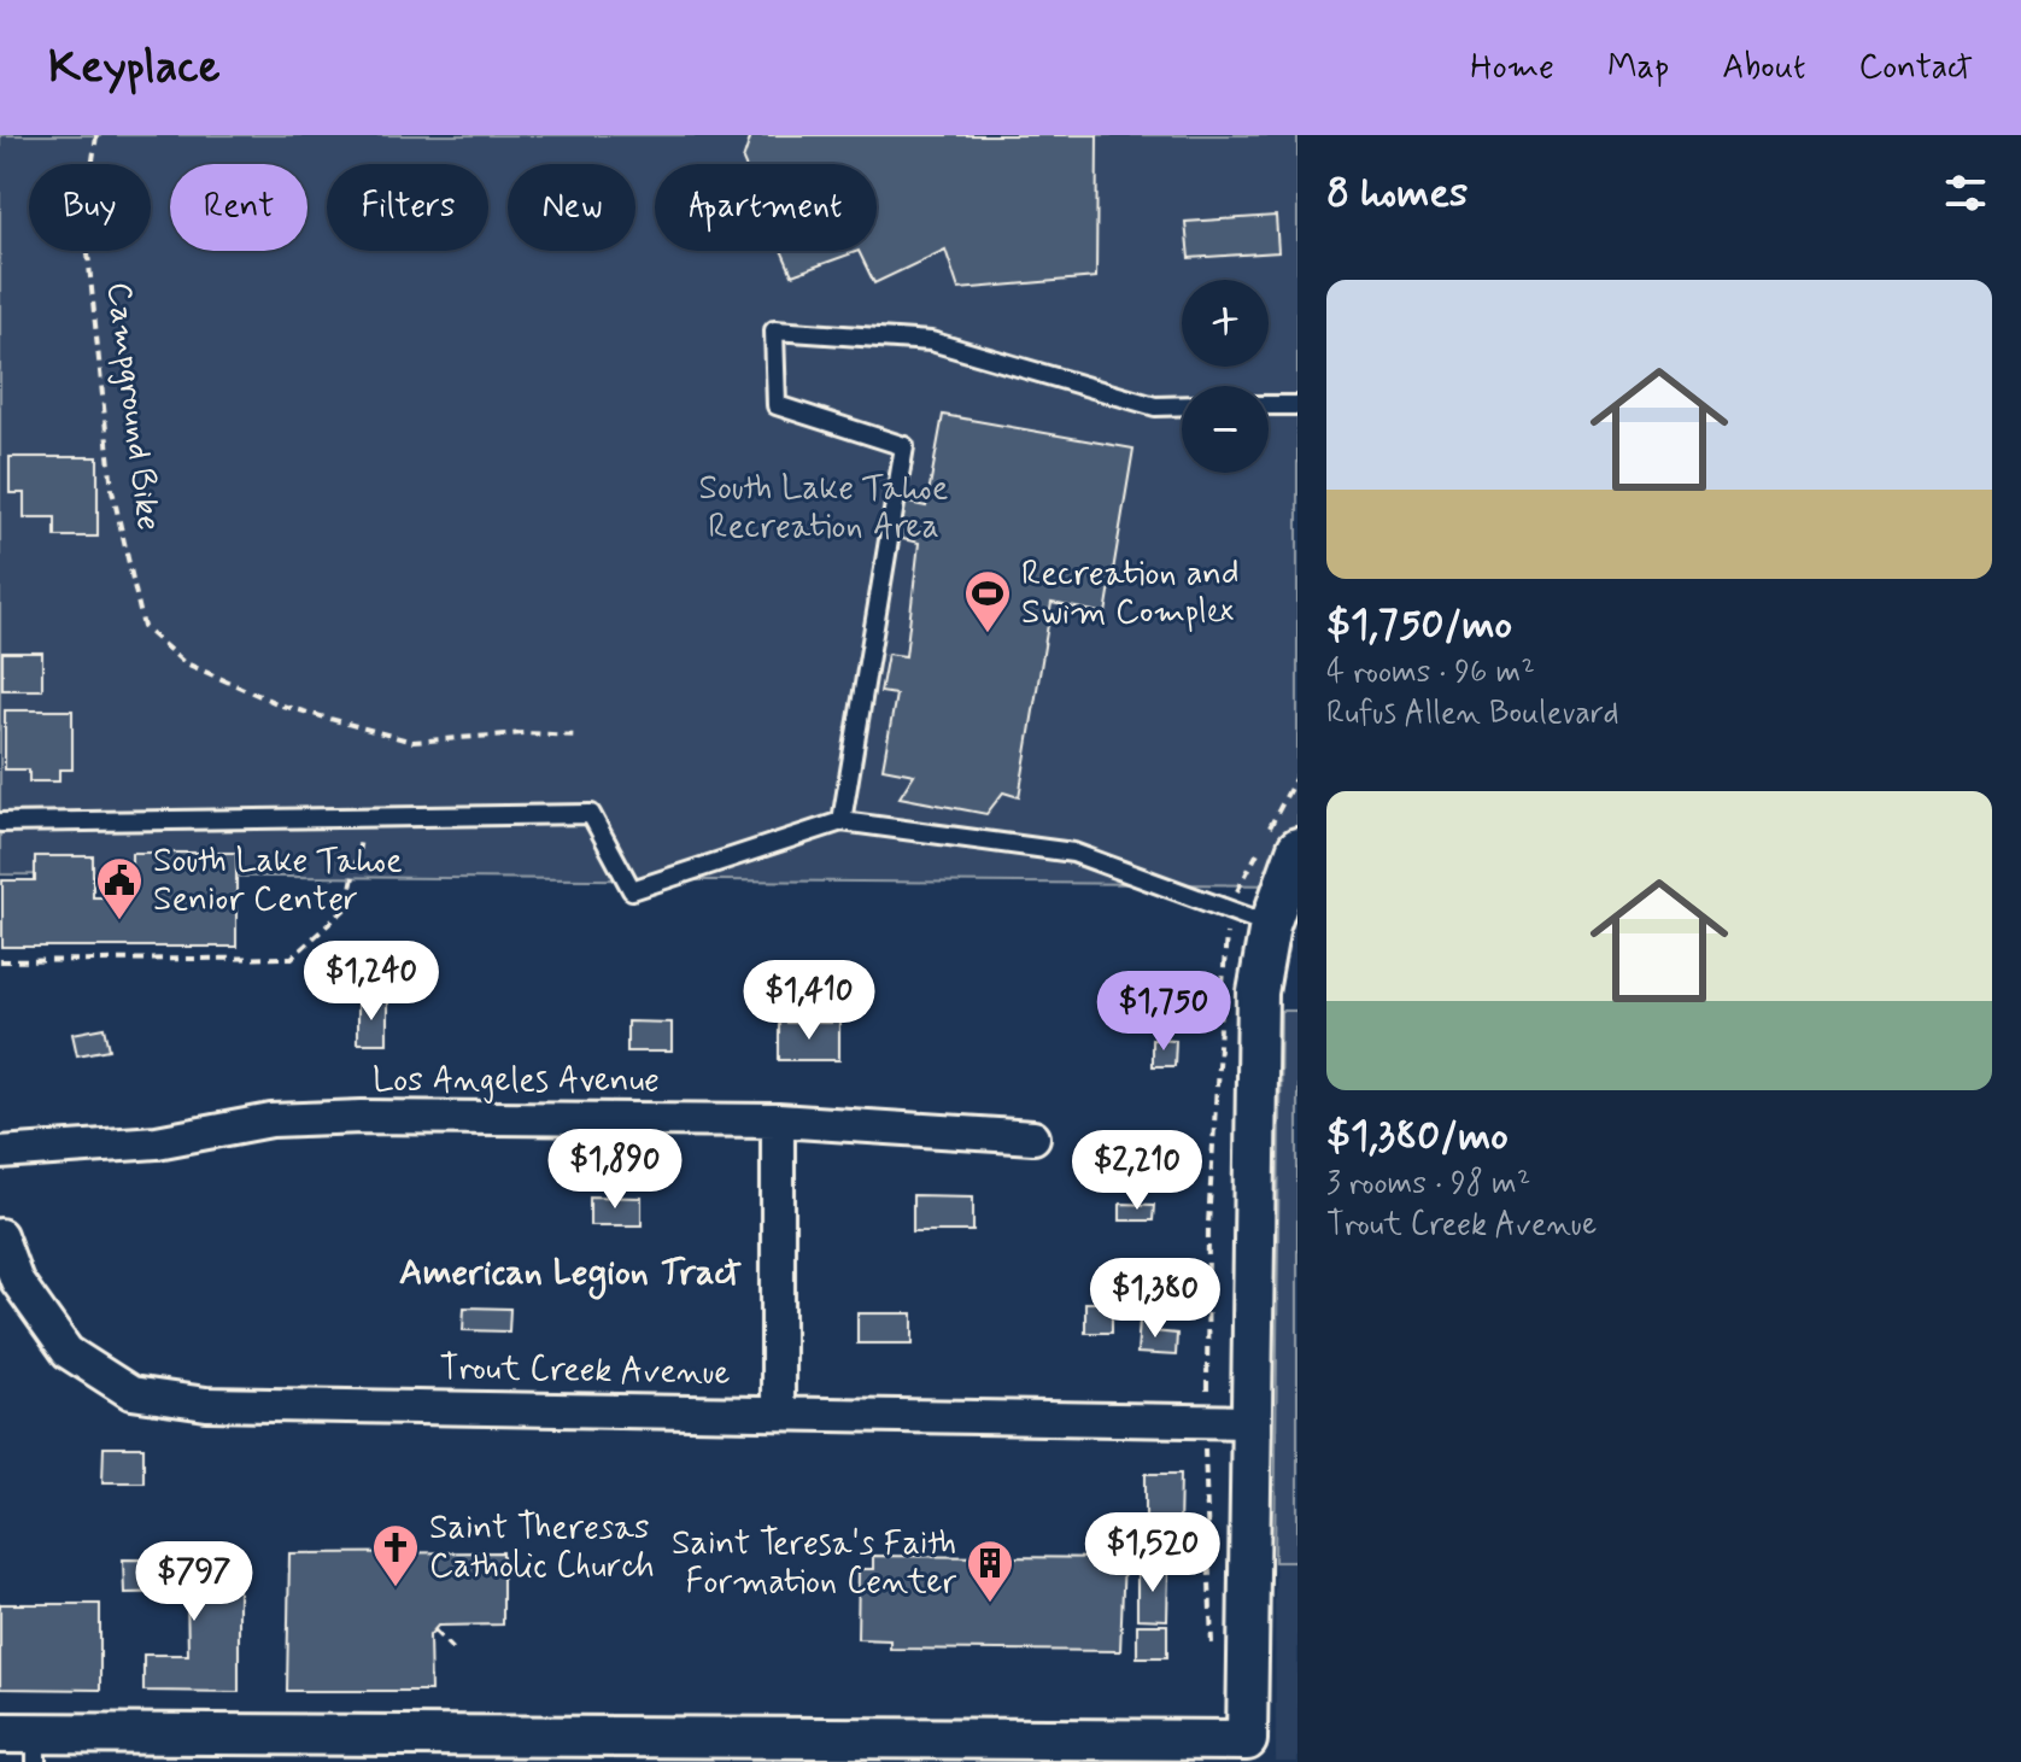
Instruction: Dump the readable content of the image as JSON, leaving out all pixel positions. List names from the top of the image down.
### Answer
{
  "streets": {
    "street": ["Los Angeles Avenue", "Trout Creek Avenue"],
    "path": ["Campground Bike"]
  },
  "districts": ["American Legion Tract"],
  "parks": ["South Lake Tahoe Recreation Area"],
  "places": {
    "sports": ["Recreation and Swim Complex"],
    "public building": ["South Lake Tahoe Senior Center"],
    "church": ["Saint Theresas Catholic Church"],
    "building": ["Saint Teresa's Faith Formation Center"]
  },
  "page": {
    "header": "Keyplace",
    "nav": [
      "Home",
      "Map",
      "About",
      "Contact"
    ],
    "heading": "8 homes",
    "chip": [
      "Buy",
      "Rent",
      "Filters",
      "New",
      "Apartment"
    ],
    "list": [
      {
        "name": "$1,750/mo",
        "note": "4 rooms · 96 m² · Rufus Allen Boulevard"
      },
      {
        "name": "$1,380/mo",
        "note": "3 rooms · 98 m² · Trout Creek Avenue"
      }
    ],
    "map_buttons": ["+", "−"],
    "price": [
      "$1,240",
      "$1,410",
      "$1,750",
      "$1,890",
      "$2,210",
      "$1,380",
      "$1,520",
      "$797"
    ]
  }
}
